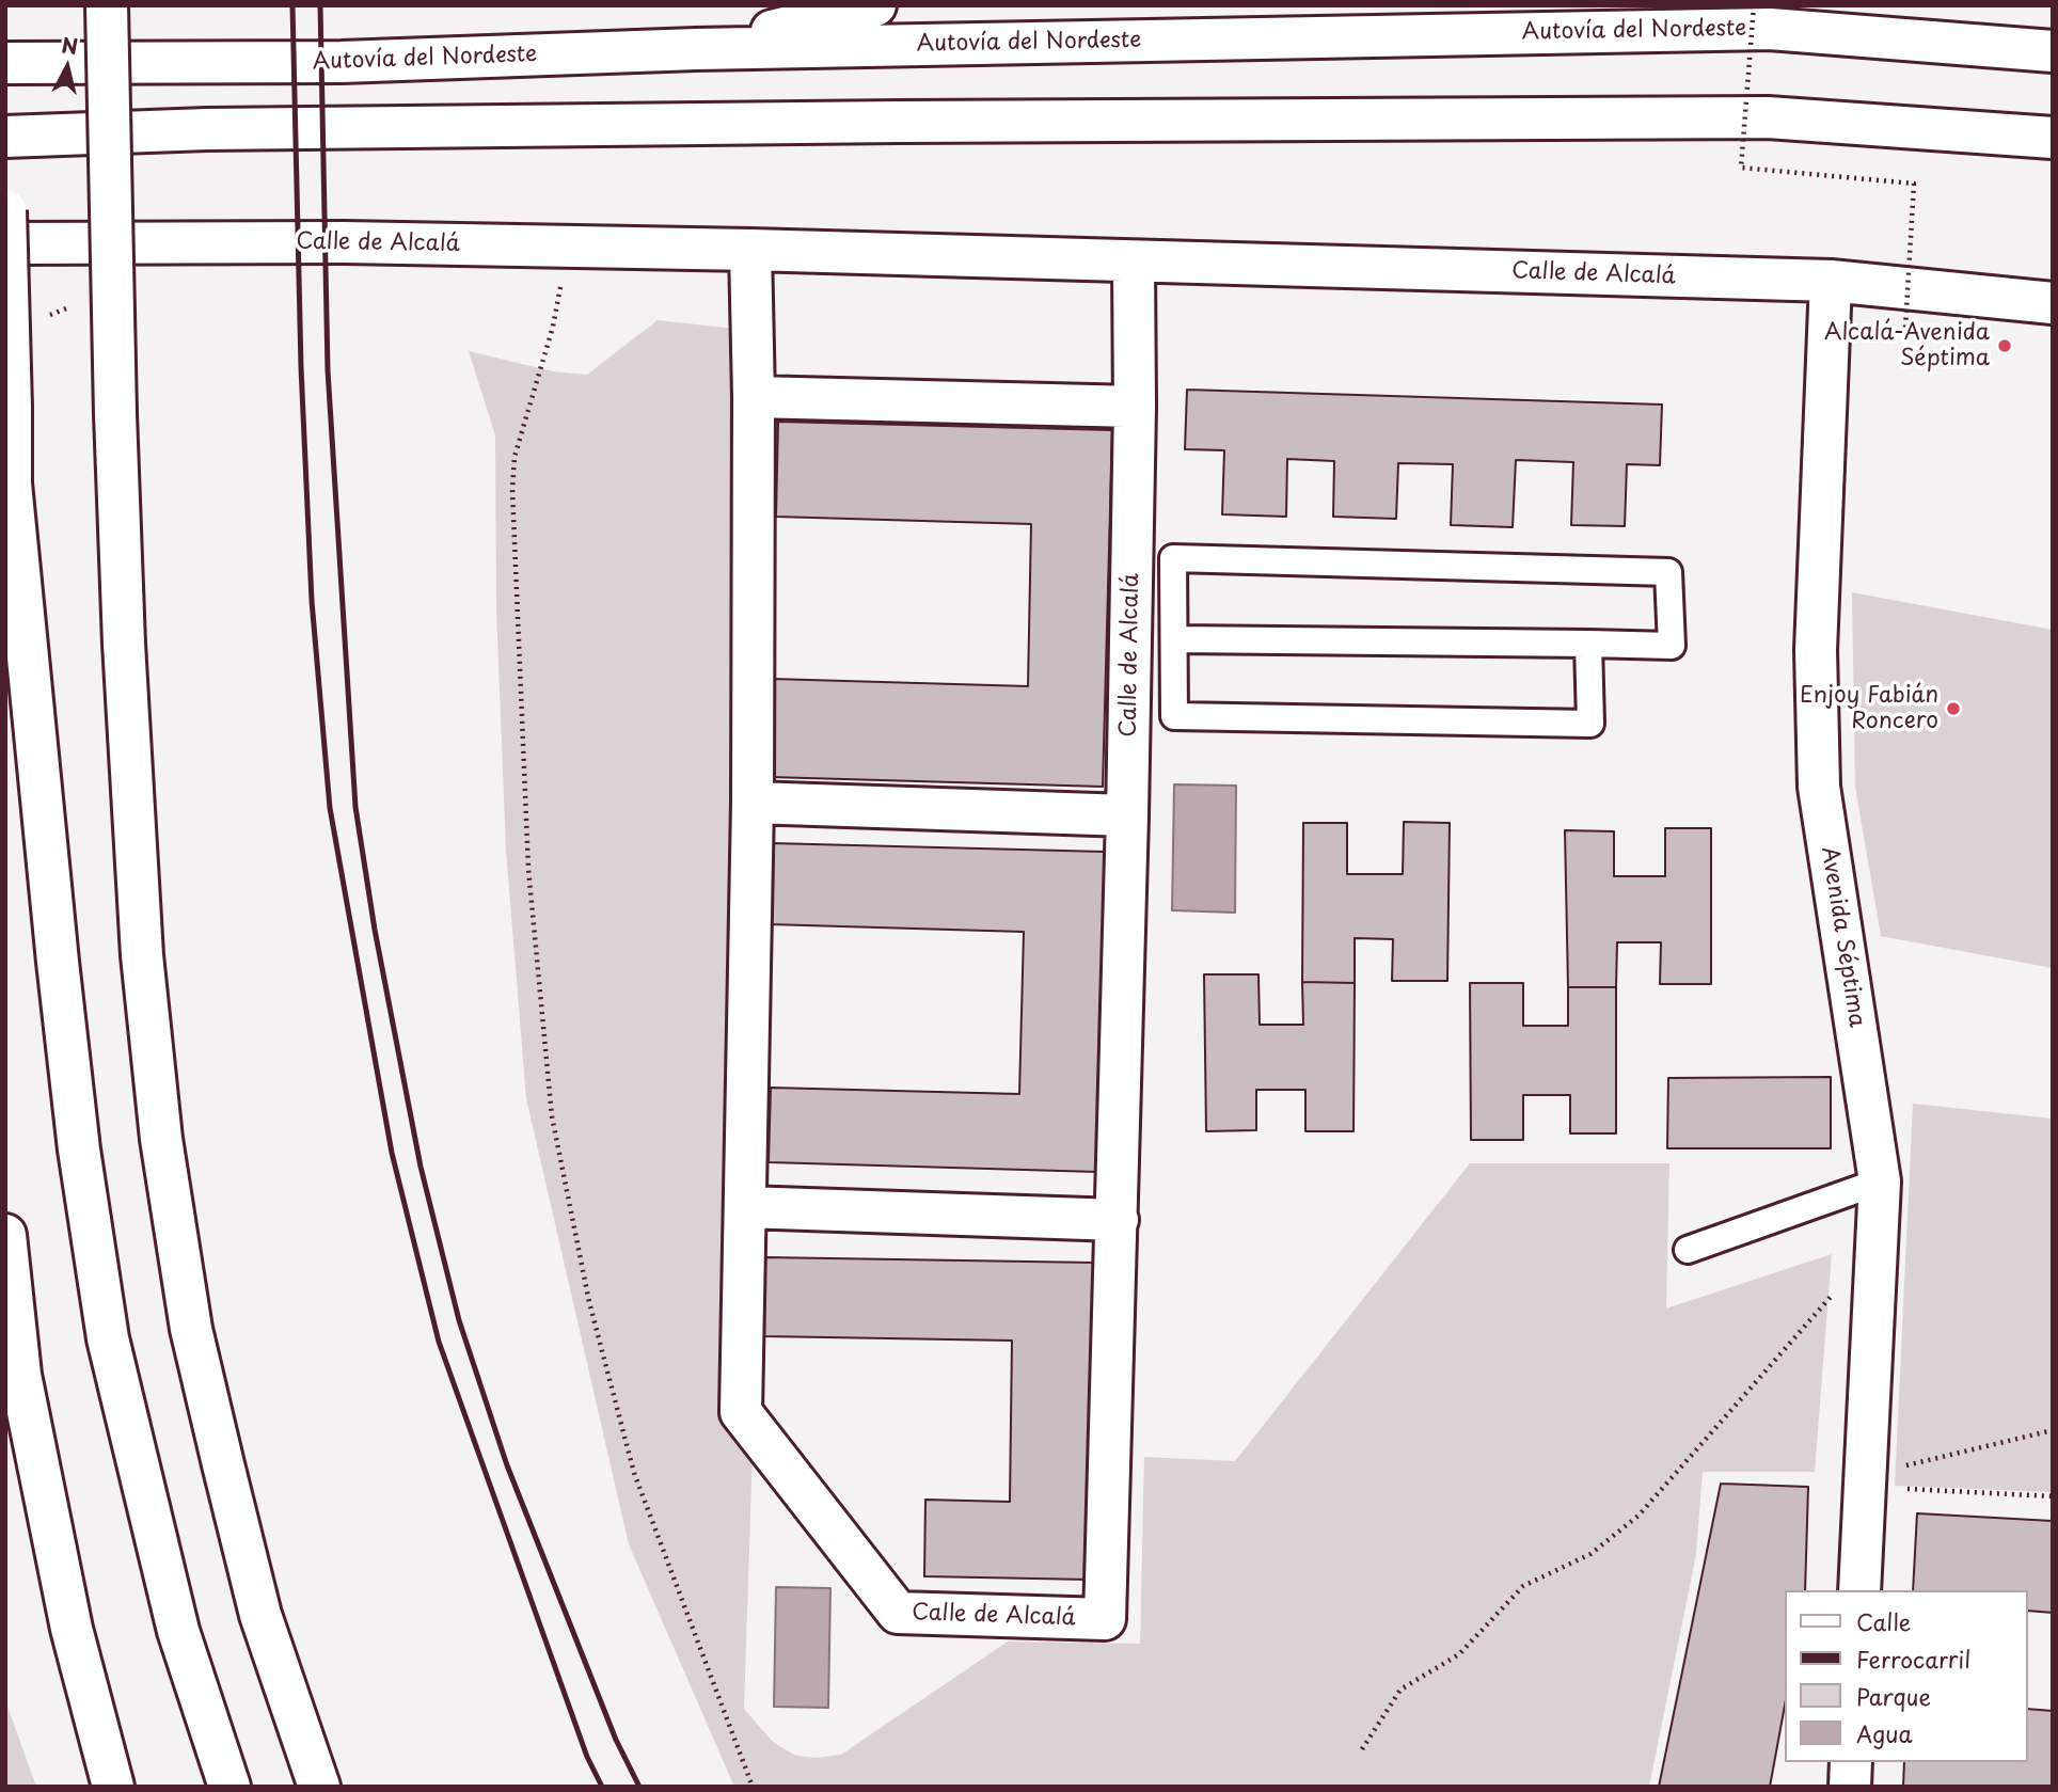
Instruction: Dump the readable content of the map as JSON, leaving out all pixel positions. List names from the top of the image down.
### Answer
{
  "streets": {
    "main road": ["Autovía del Nordeste", "Calle de Alcalá", "Avenida Séptima"]
  },
  "crossings": [
    ["Calle de Alcalá", "Avenida Séptima"]
  ],
  "places": ["Alcalá-Avenida Séptima", "Enjoy Fabián Roncero"],
  "legend": [
    "Calle",
    "Ferrocarril",
    "Parque",
    "Agua"
  ],
  "north": "top"
}
